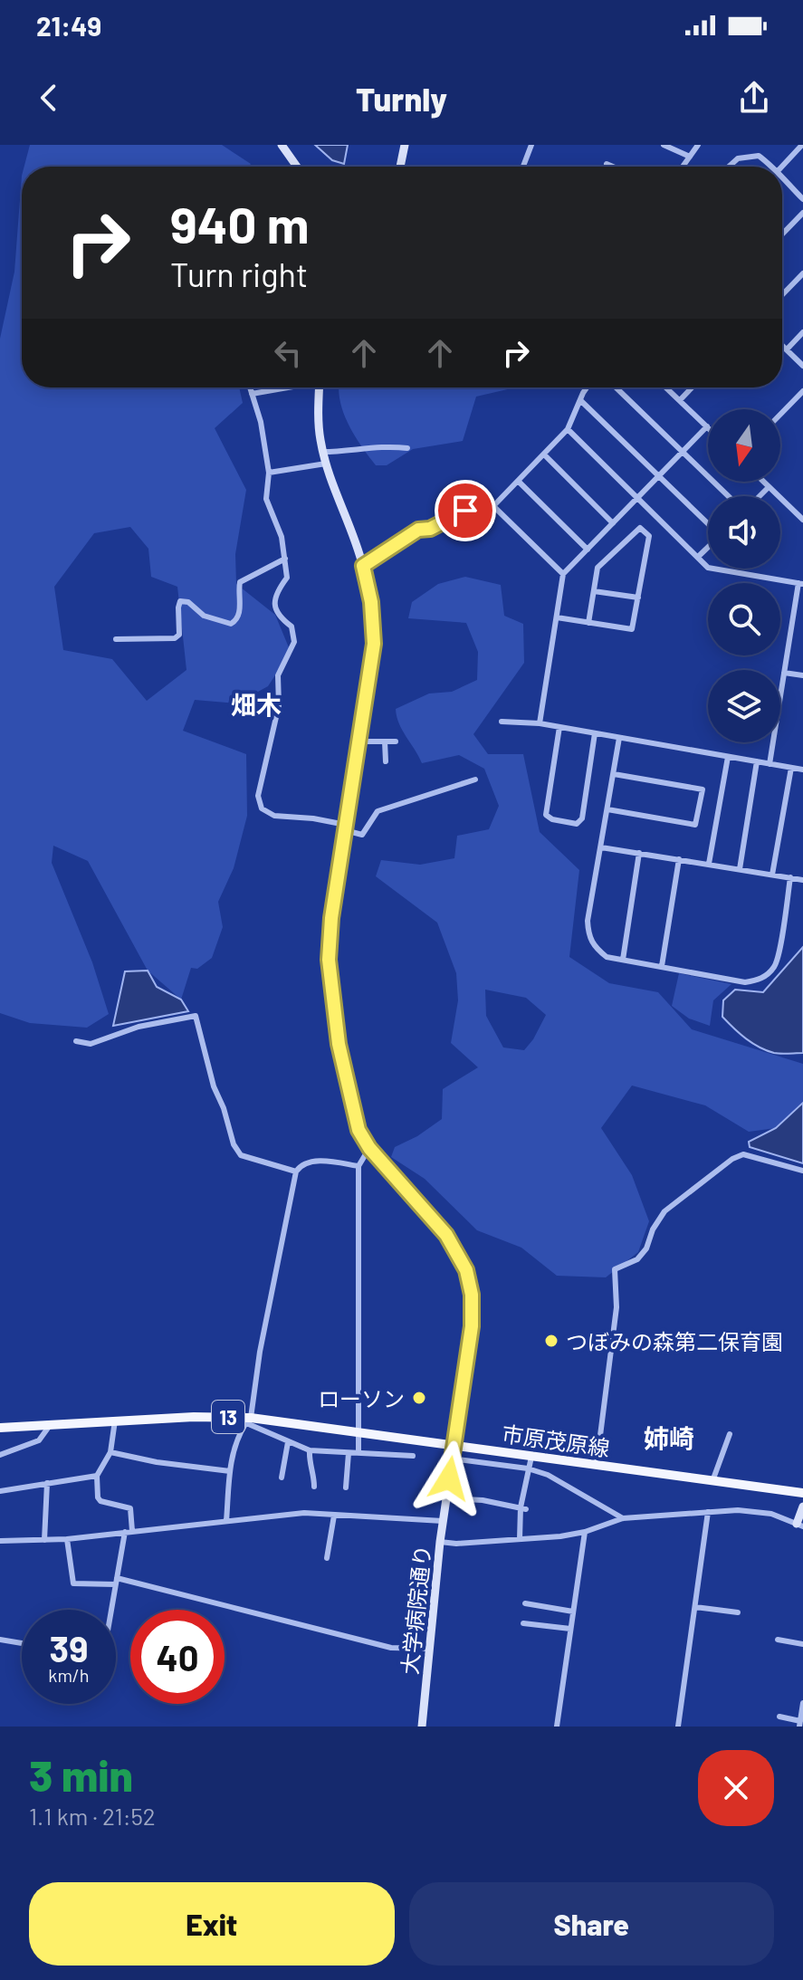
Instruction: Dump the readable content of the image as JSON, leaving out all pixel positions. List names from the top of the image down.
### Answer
{
  "streets": {
    "main road": ["13", "市原茂原線"],
    "street": ["大学病院通り"]
  },
  "crossings": [
    ["市原茂原線", "大学病院通り"]
  ],
  "districts": ["畑木", "姉崎"],
  "places": ["つぼみの森第二保育園", "ローソン"],
  "north": "bottom",
  "page": {
    "status": "21:49",
    "header": "Turnly",
    "turn": ["940 m", "Turn right"],
    "speed": "39 km/h",
    "limit": "40",
    "heading": ["3 min", "1.1 km · 21:52"],
    "buttons": ["Exit", "Share"]
  }
}
